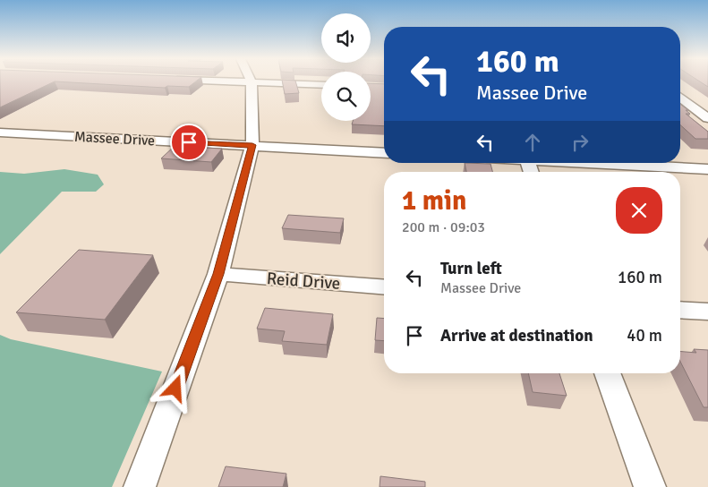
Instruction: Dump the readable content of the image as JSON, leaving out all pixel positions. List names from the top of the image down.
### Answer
{
  "streets": {
    "street": ["Massee Drive", "Reid Drive"]
  },
  "page": {
    "turn": ["160 m", "Massee Drive"],
    "heading": ["1 min", "200 m · 09:03"],
    "list": [
      {
        "name": "Turn left",
        "note": "Massee Drive",
        "value": "160 m"
      },
      {
        "name": "Arrive at destination",
        "value": "40 m"
      }
    ]
  }
}
